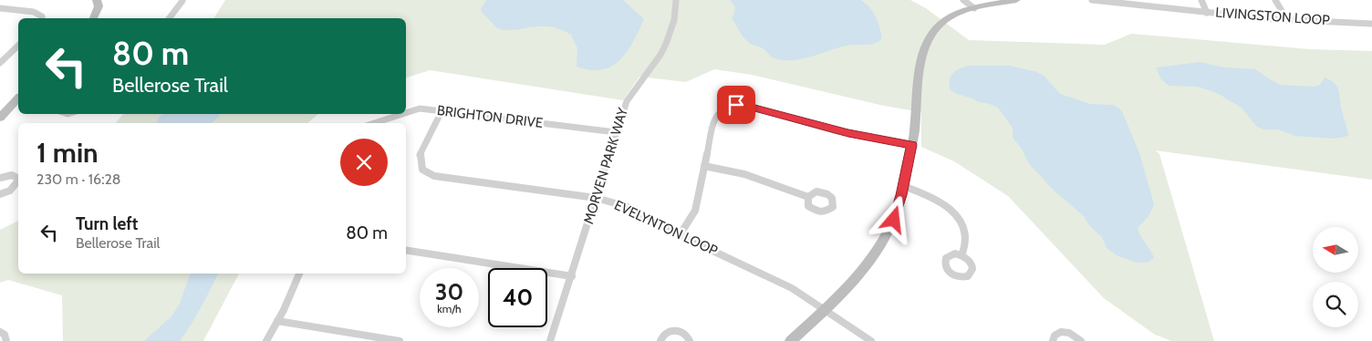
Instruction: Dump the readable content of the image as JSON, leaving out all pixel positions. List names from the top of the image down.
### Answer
{
  "streets": {
    "street": [
      "LIVINGSTON LOOP",
      "BRIGHTON DRIVE",
      "MORVEN PARK WAY",
      "EVELYNTON LOOP"
    ]
  },
  "crossings": [
    ["BRIGHTON DRIVE", "MORVEN PARK WAY"],
    ["BRIGHTON DRIVE", "EVELYNTON LOOP"],
    ["MORVEN PARK WAY", "EVELYNTON LOOP"]
  ],
  "north": "left",
  "page": {
    "turn": ["80 m", "Bellerose Trail"],
    "heading": ["1 min", "230 m · 16:28"],
    "list": [
      {
        "name": "Turn left",
        "note": "Bellerose Trail",
        "value": "80 m"
      }
    ],
    "speed": "30 km/h",
    "limit": "40"
  }
}
